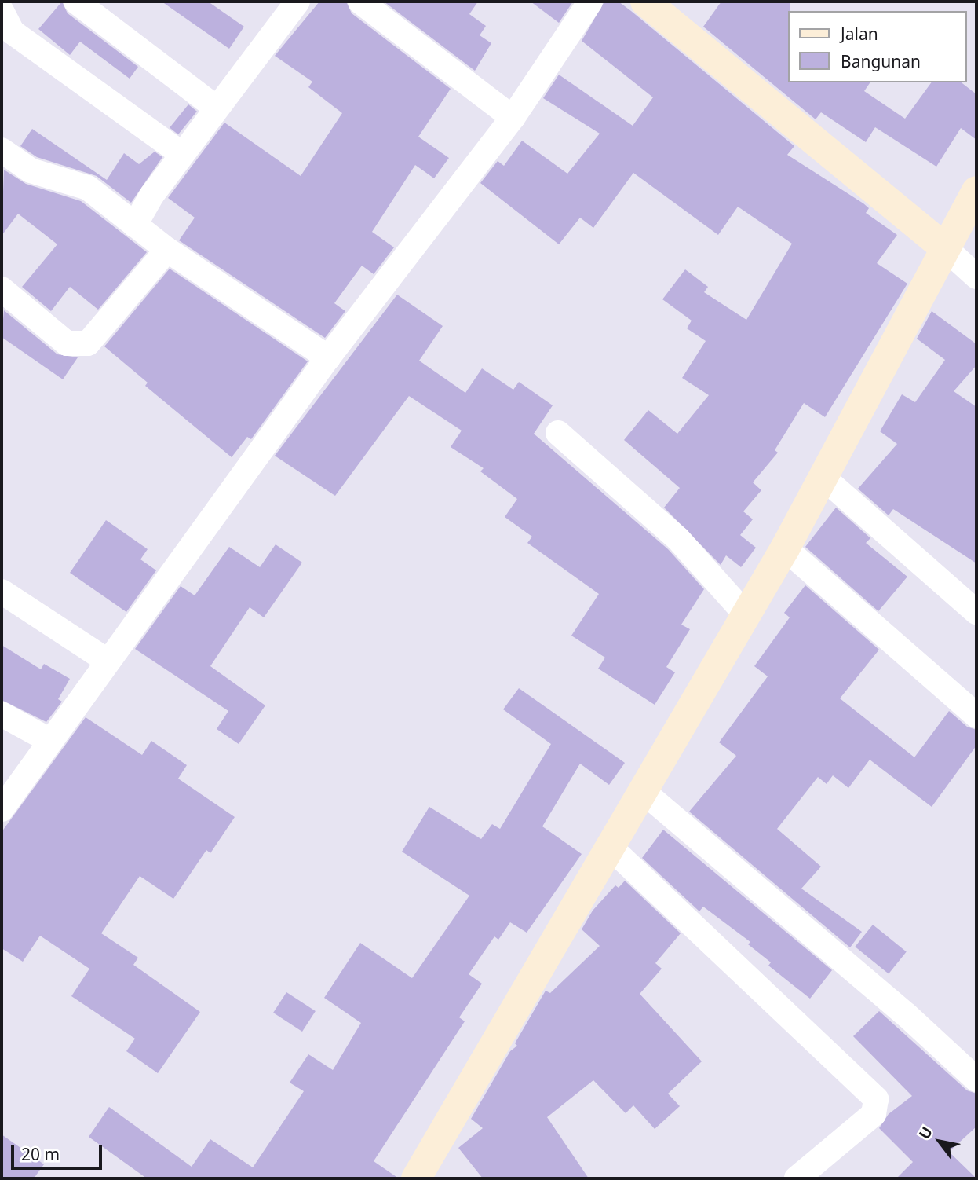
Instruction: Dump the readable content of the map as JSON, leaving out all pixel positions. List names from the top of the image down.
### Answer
{
  "legend": ["Jalan", "Bangunan"],
  "scale_bar": "20 m",
  "north": "top left"
}
